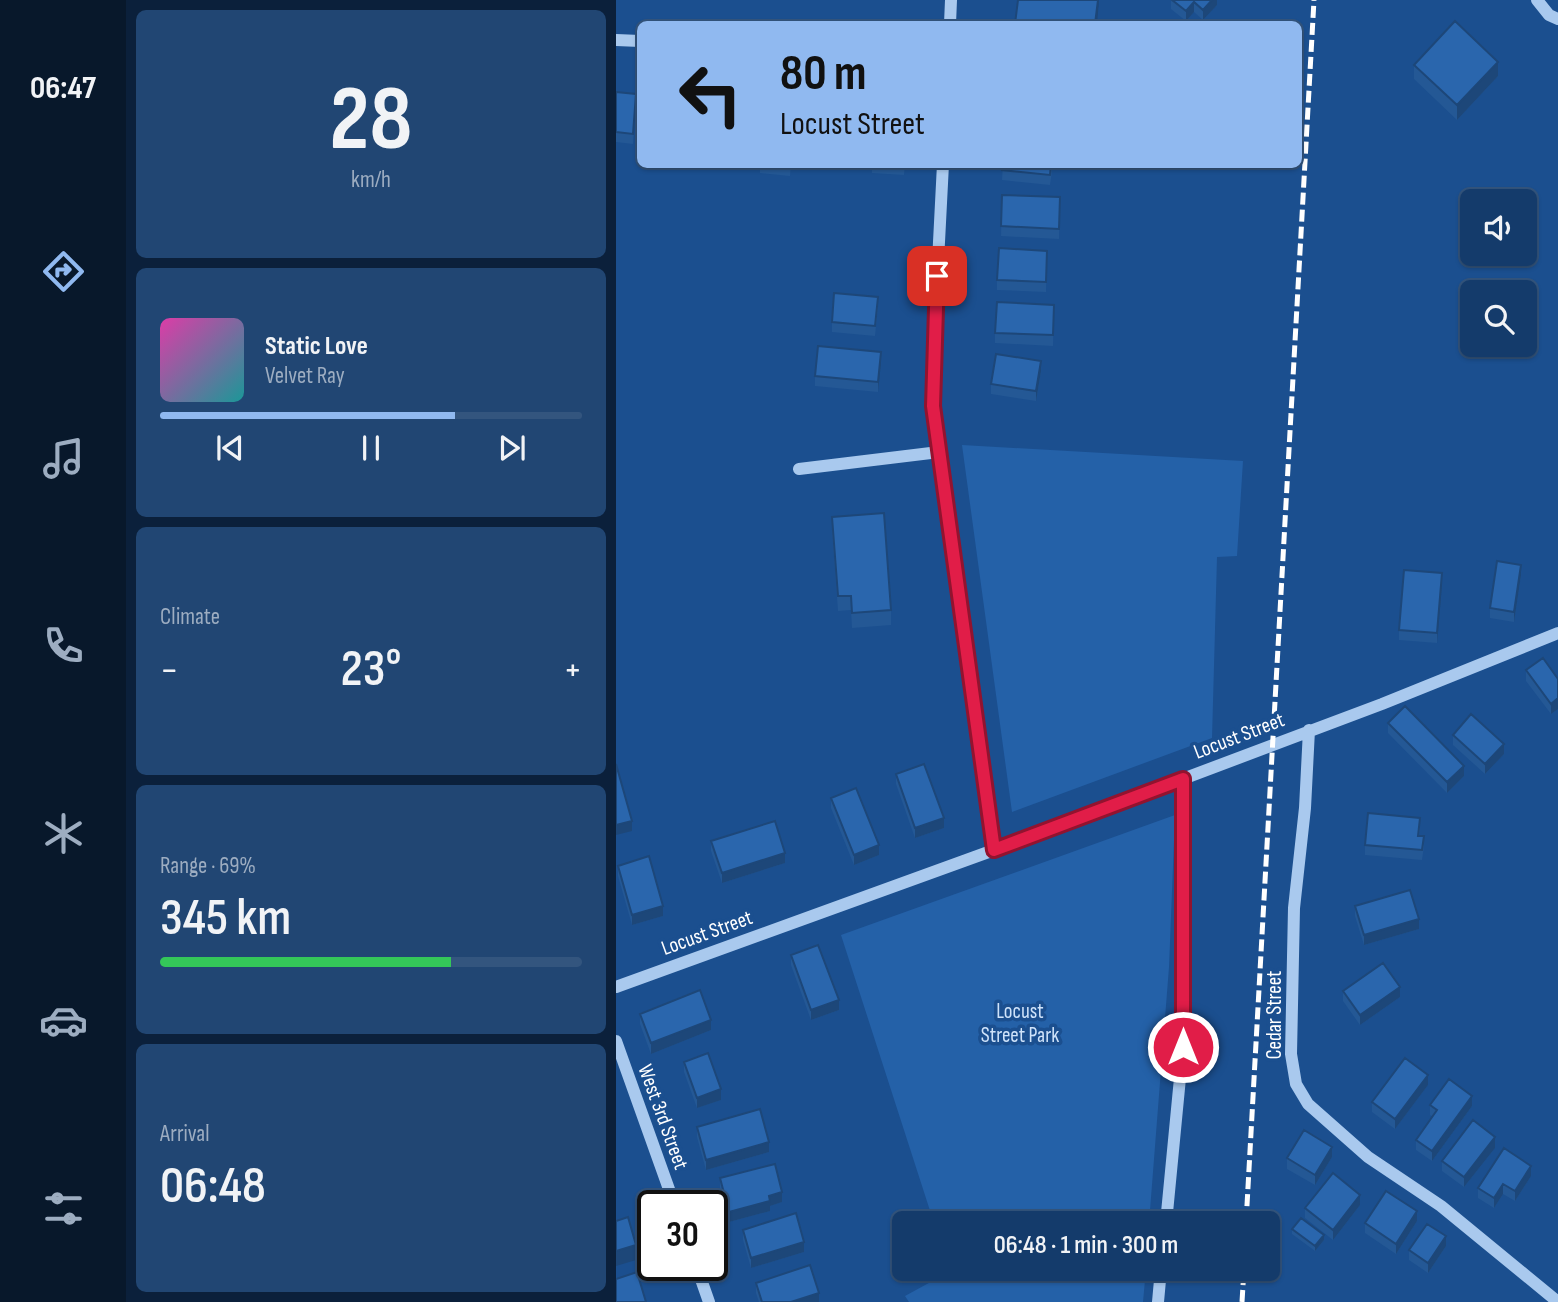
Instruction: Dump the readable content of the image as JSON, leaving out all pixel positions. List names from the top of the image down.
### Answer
{
  "streets": {
    "street": ["Locust Street", "Cedar Street", "West 3rd Street"]
  },
  "crossings": [
    ["Locust Street", "Cedar Street"]
  ],
  "parks": ["Locust Street Park"],
  "page": {
    "tabs": "06:47",
    "tile": [
      ["28", "km/h"],
      "Climate",
      ["Range · 69%", "345 km"],
      ["Arrival", "06:48"]
    ],
    "turn": ["80 m", "Locust Street"],
    "song": ["Static Love", "Velvet Ray"],
    "heat": ["−", "23°", "+"],
    "limit": "30",
    "trip": "06:48 · 1 min · 300 m"
  }
}
